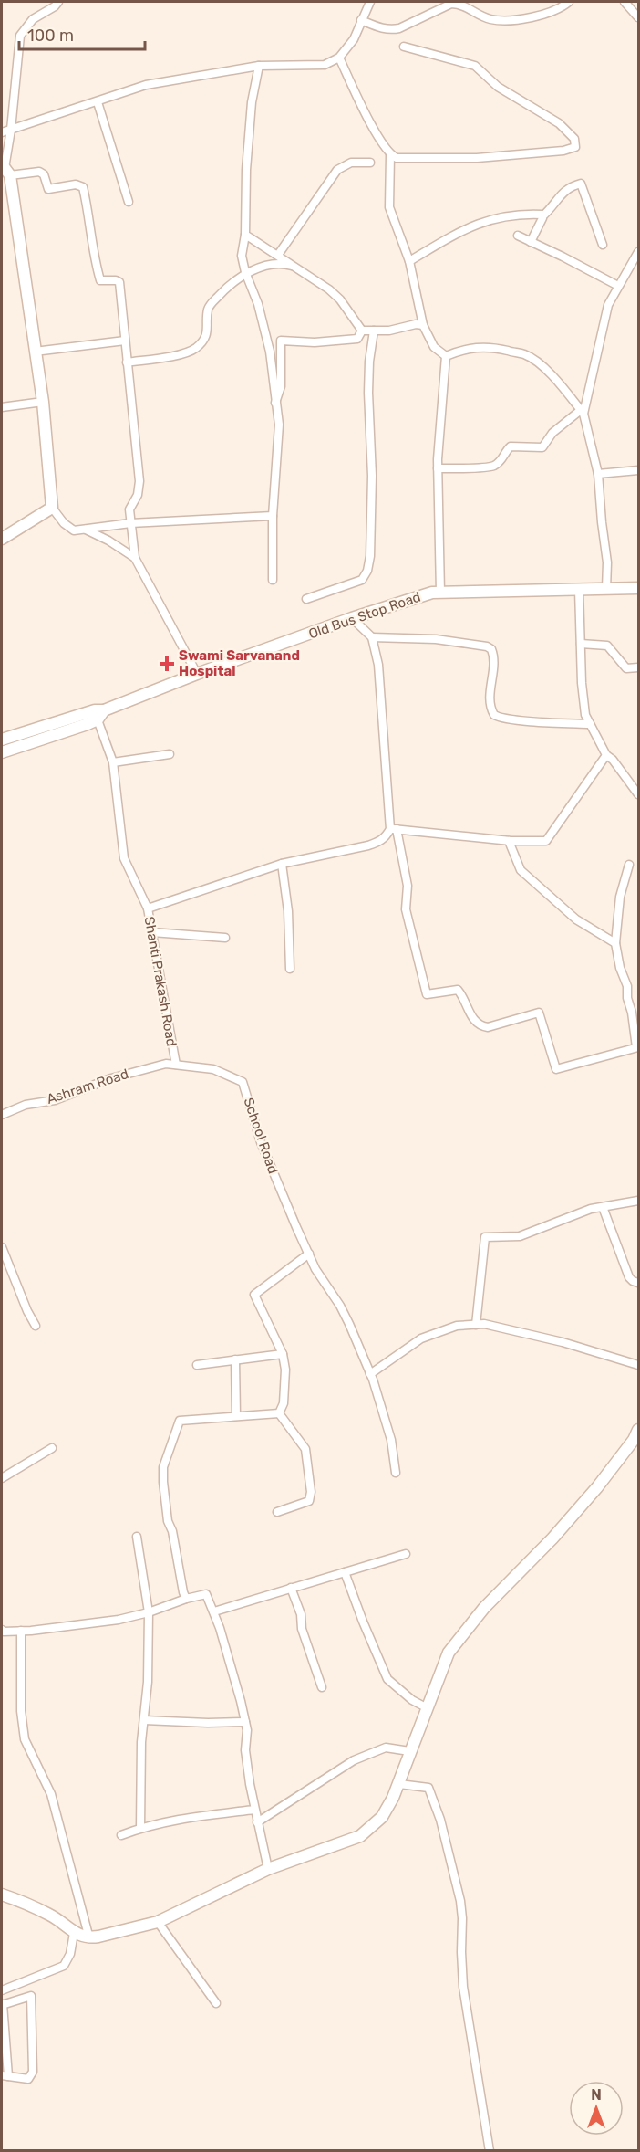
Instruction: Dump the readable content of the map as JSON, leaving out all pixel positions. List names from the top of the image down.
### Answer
{
  "streets": {
    "street": [
      "Old Bus Stop Road",
      "Shanti Prakash Road",
      "Ashram Road",
      "School Road"
    ]
  },
  "crossings": [
    ["Old Bus Stop Road", "Shanti Prakash Road"],
    ["Shanti Prakash Road", "Ashram Road"],
    ["Shanti Prakash Road", "School Road"],
    ["Ashram Road", "School Road"]
  ],
  "places": {
    "health": ["Swami Sarvanand Hospital"]
  },
  "scale_bar": "100 m",
  "north": "top"
}
